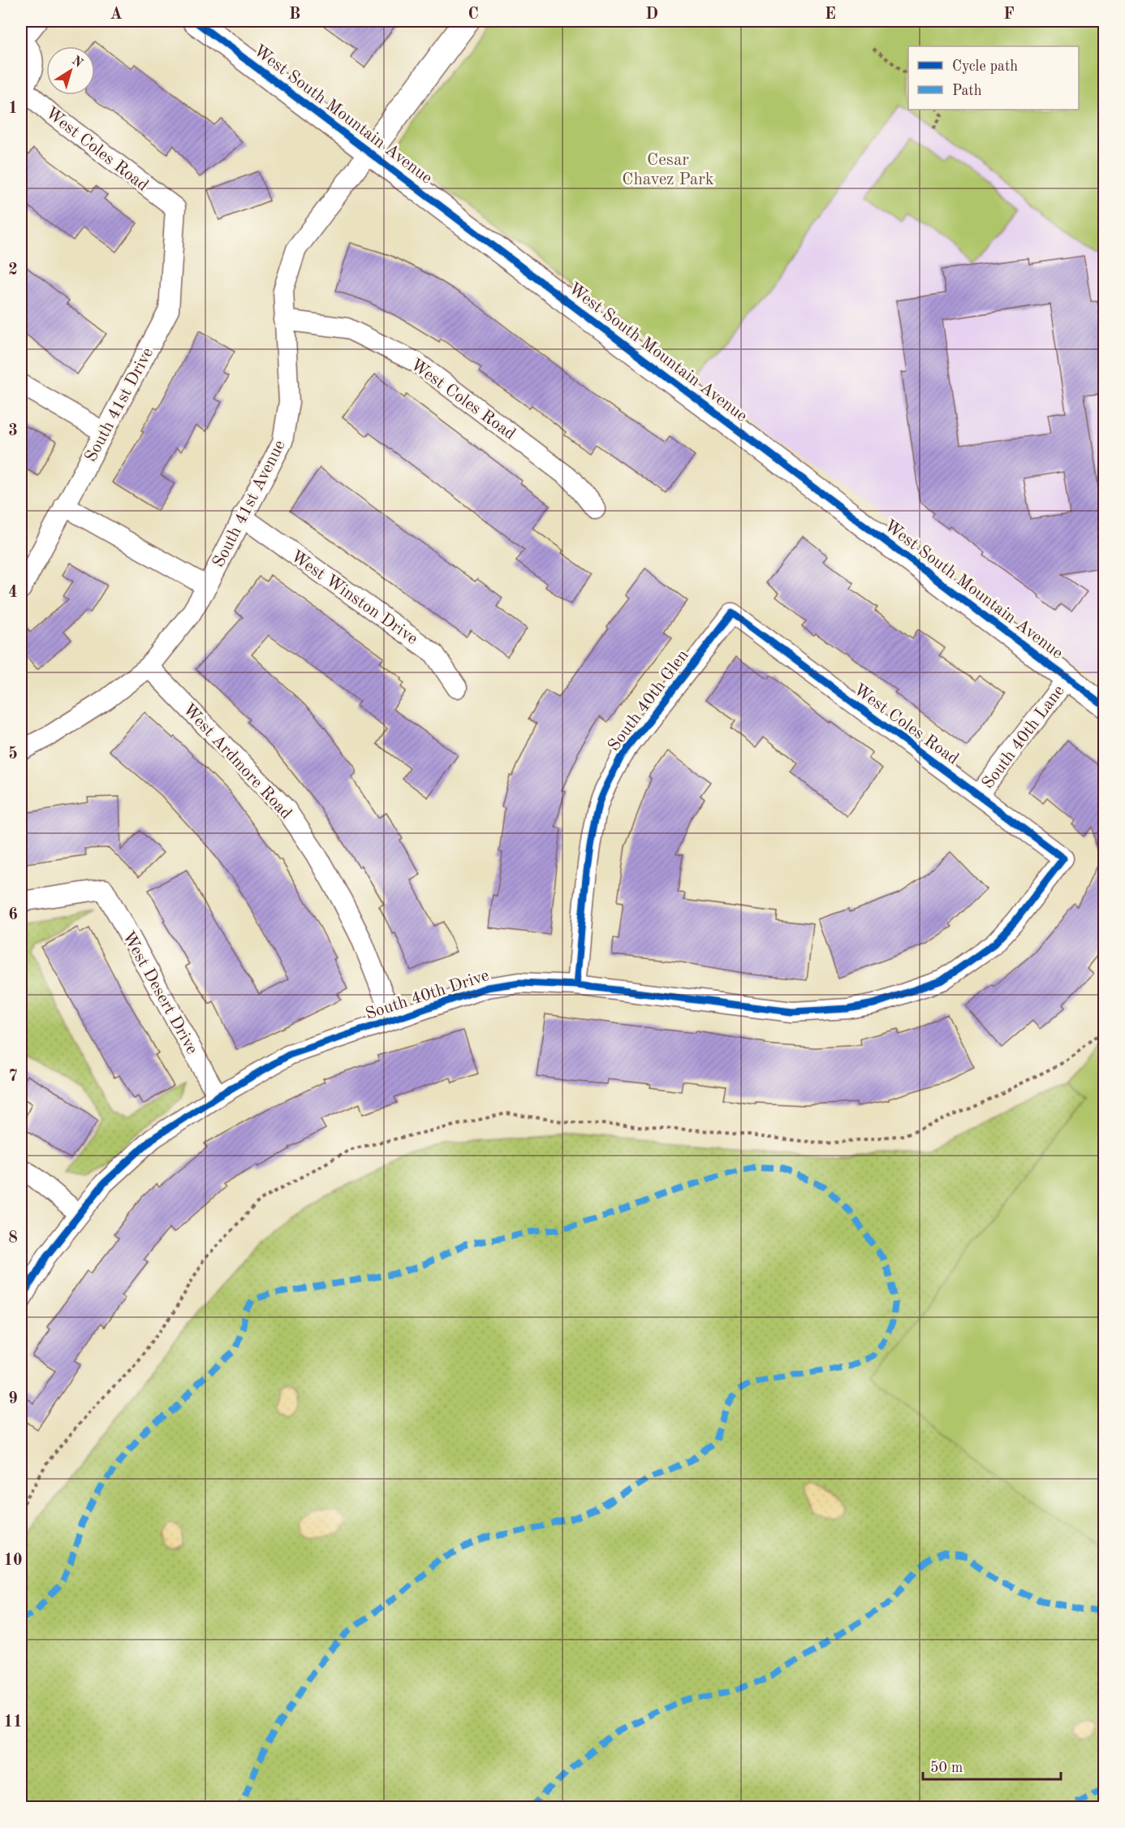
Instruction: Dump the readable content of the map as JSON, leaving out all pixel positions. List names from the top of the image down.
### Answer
{
  "streets": {
    "street": [
      "West South Mountain Avenue",
      "West Coles Road",
      "South 41st Drive",
      "South 41st Avenue",
      "West Winston Drive",
      "South 40th Glen",
      "South 40th Lane",
      "West Ardmore Road",
      "West Desert Drive",
      "South 40th Drive"
    ]
  },
  "crossings": [
    ["West South Mountain Avenue", "South 41st Avenue"],
    ["West South Mountain Avenue", "South 40th Lane"],
    ["West Coles Road", "South 41st Drive"],
    ["West Coles Road", "South 41st Avenue"],
    ["West Coles Road", "South 40th Glen"],
    ["West Coles Road", "South 40th Lane"],
    ["West Coles Road", "South 40th Drive"],
    ["South 41st Avenue", "West Winston Drive"],
    ["South 41st Avenue", "West Ardmore Road"],
    ["South 40th Glen", "South 40th Drive"],
    ["West Ardmore Road", "South 40th Drive"],
    ["West Desert Drive", "South 40th Drive"]
  ],
  "parks": ["Cesar Chavez Park"],
  "legend": ["Cycle path", "Path"],
  "scale_bar": "50 m",
  "north": "top right",
  "grid": {
    "columns": [
      "A",
      "B",
      "C",
      "D",
      "E",
      "F"
    ],
    "rows": [
      "1",
      "2",
      "3",
      "4",
      "5",
      "6",
      "7",
      "8",
      "9",
      "10",
      "11"
    ]
  }
}
